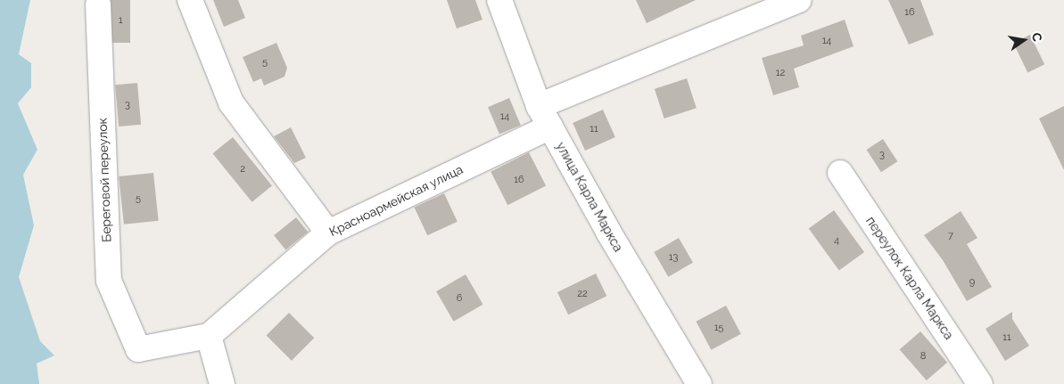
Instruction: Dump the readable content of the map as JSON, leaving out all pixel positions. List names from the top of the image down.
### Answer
{
  "streets": {
    "street": [
      "Береговой переулок",
      "улица Карла Маркса",
      "Красноармейская улица",
      "переулок Карла Маркса"
    ]
  },
  "crossings": [
    ["Береговой переулок", "Красноармейская улица"],
    ["улица Карла Маркса", "Красноармейская улица"]
  ],
  "house_numbers": [
    "16",
    "1",
    "14",
    "5",
    "12",
    "3",
    "14",
    "11",
    "3",
    "2",
    "16",
    "5",
    "7",
    "4",
    "13",
    "9",
    "22",
    "6",
    "15",
    "11",
    "8"
  ],
  "north": "right"
}
